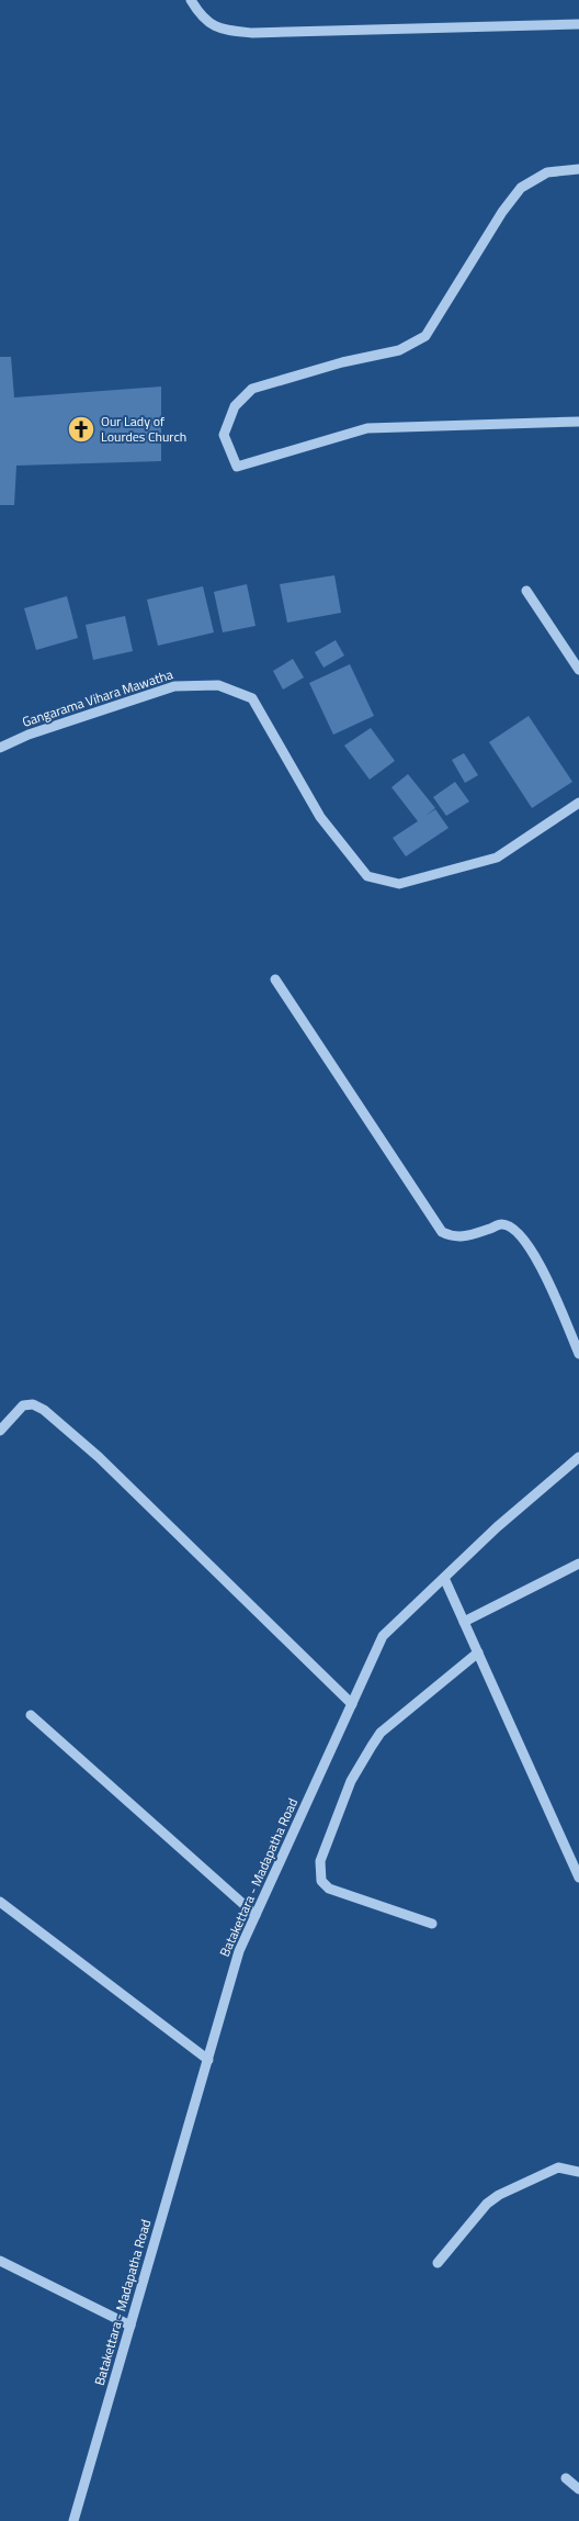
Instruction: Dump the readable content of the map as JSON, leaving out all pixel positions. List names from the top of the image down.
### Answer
{
  "streets": {
    "street": ["Gangarama Vihara Mawatha", "Batakettara - Madapatha Road"]
  },
  "places": {
    "church": ["Our Lady of Lourdes Church"]
  }
}
